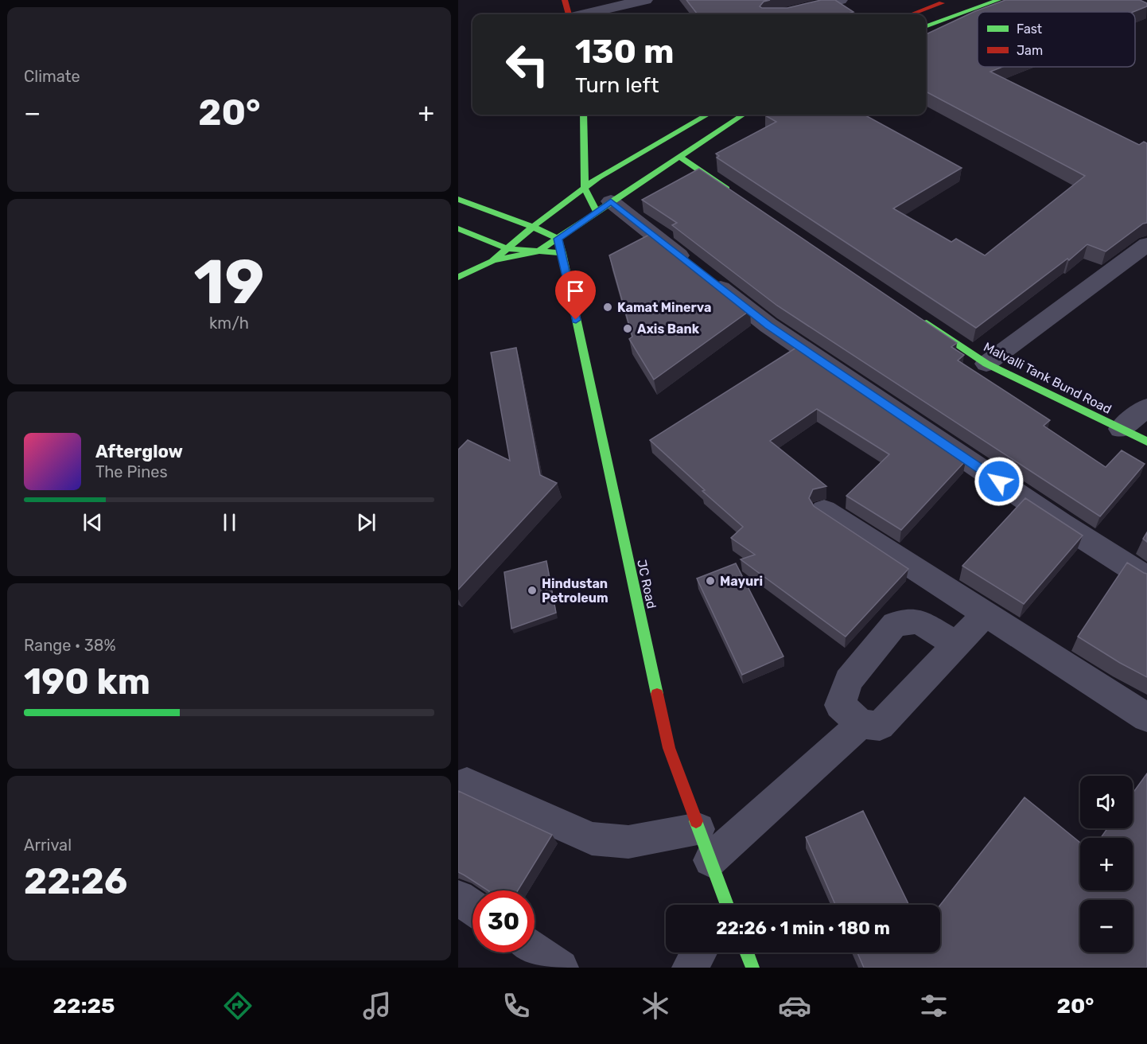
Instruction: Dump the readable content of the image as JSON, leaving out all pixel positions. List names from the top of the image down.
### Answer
{
  "streets": {
    "main road": ["Malvalli Tank Bund Road", "JC Road"]
  },
  "places": [
    "Kamat Minerva",
    "Axis Bank",
    "Mayuri",
    "Hindustan Petroleum"
  ],
  "legend": ["Fast", "Jam"],
  "page": {
    "tile": [
      "Climate",
      ["19", "km/h"],
      ["Range · 38%", "190 km"],
      ["Arrival", "22:26"]
    ],
    "turn": ["130 m", "Turn left"],
    "heat": ["−", "20°", "+"],
    "song": ["Afterglow", "The Pines"],
    "map_buttons": ["+", "−"],
    "limit": "30",
    "trip": "22:26 · 1 min · 180 m",
    "tabs": ["22:25", "20°"]
  }
}
